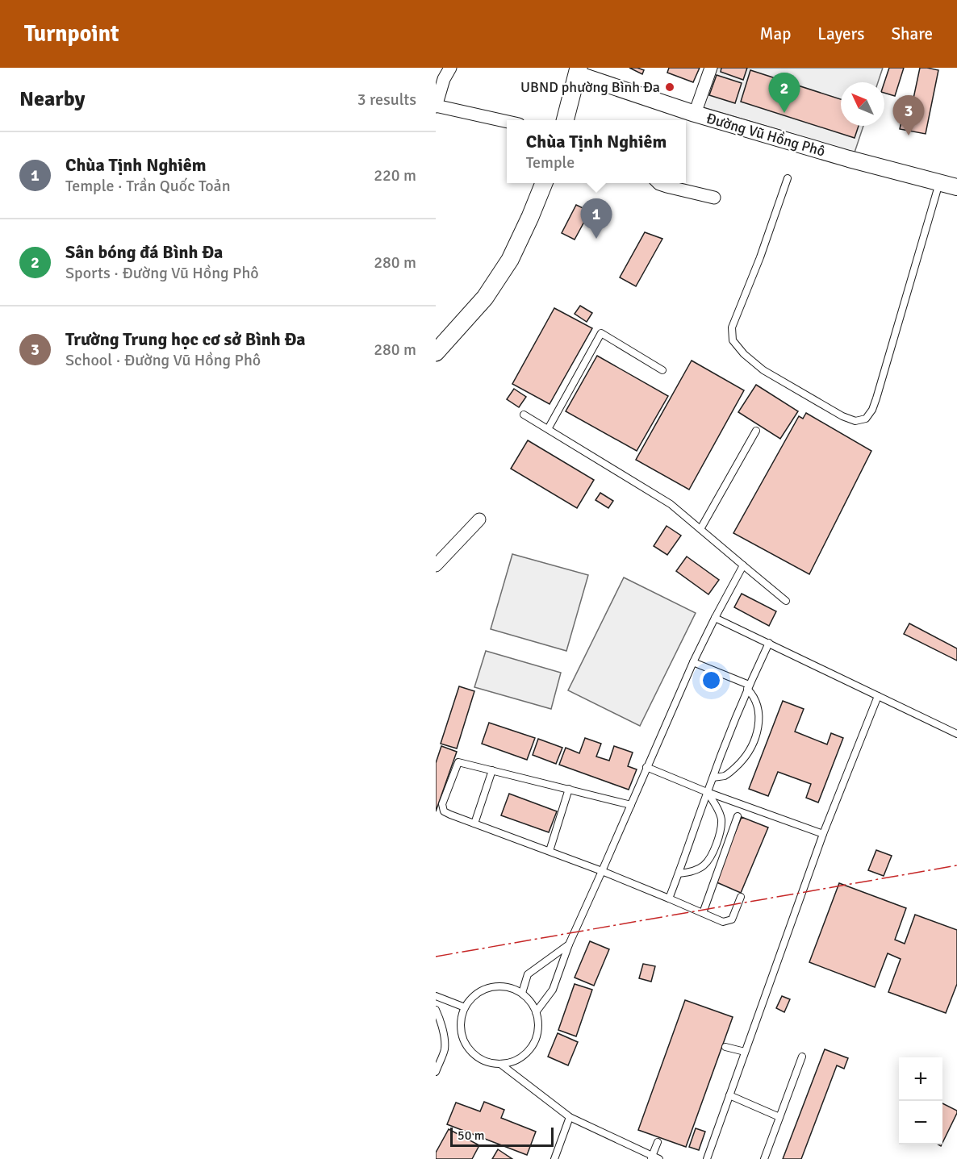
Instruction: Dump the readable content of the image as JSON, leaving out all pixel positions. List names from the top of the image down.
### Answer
{
  "streets": {
    "street": ["Đường Vũ Hồng Phô"]
  },
  "places": ["UBND phường Bình Đa"],
  "scale_bar": "50 m",
  "north": "top left",
  "page": {
    "header": "Turnpoint",
    "nav": ["Map", "Layers", "Share"],
    "heading": ["Nearby", "3 results"],
    "pins": ["2", "3", "1"],
    "popup": ["Chùa Tịnh Nghiêm", "Temple"],
    "list": [
      {
        "mark": "1",
        "name": "Chùa Tịnh Nghiêm",
        "note": "Temple · Trần Quốc Toản",
        "value": "220 m"
      },
      {
        "mark": "2",
        "name": "Sân bóng đá Bình Đa",
        "note": "Sports · Đường Vũ Hồng Phô",
        "value": "280 m"
      },
      {
        "mark": "3",
        "name": "Trường Trung học cơ sở Bình Đa",
        "note": "School · Đường Vũ Hồng Phô",
        "value": "280 m"
      }
    ],
    "map_buttons": ["+", "−"],
    "scale": "50 m"
  }
}
